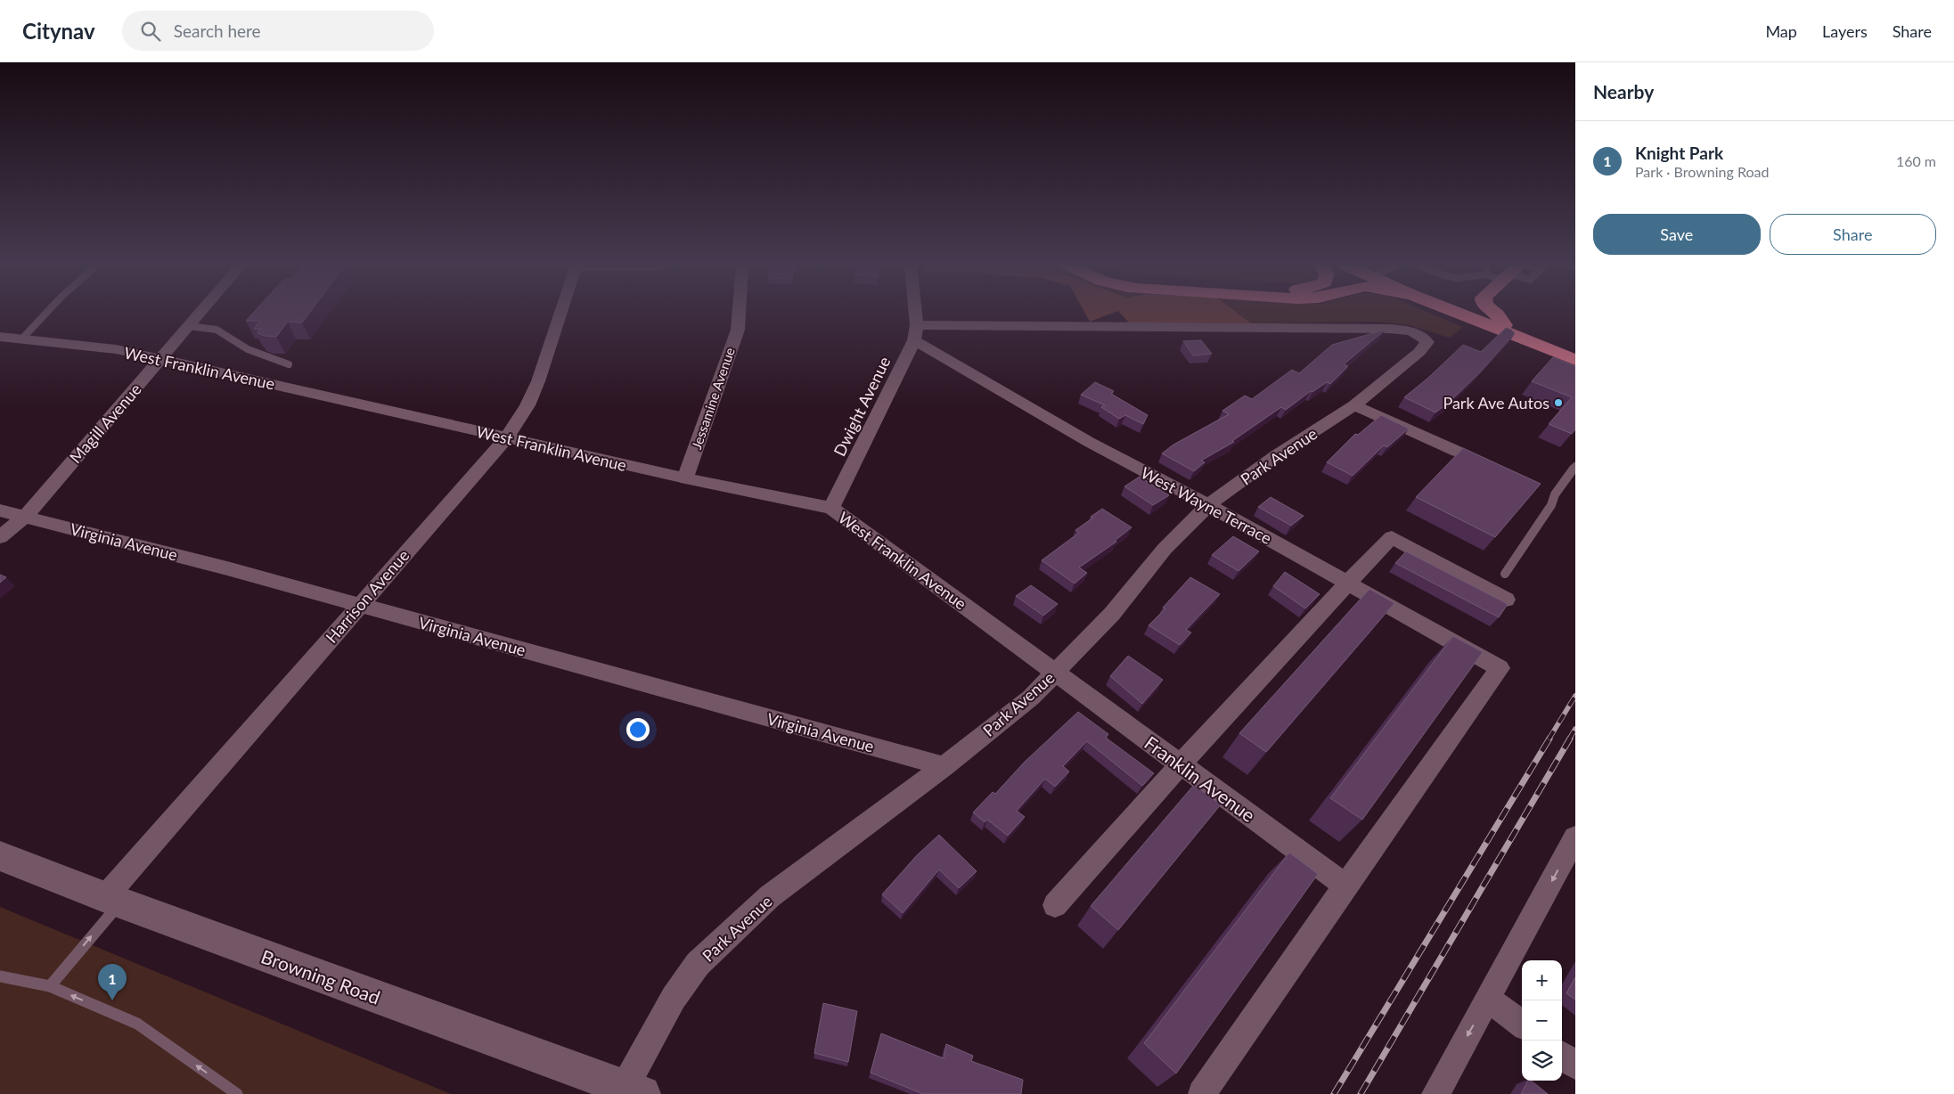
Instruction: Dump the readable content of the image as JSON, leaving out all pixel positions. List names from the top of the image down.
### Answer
{
  "streets": {
    "street": [
      "West Franklin Avenue",
      "Jessamine Avenue",
      "Dwight Avenue",
      "Magill Avenue",
      "Park Avenue",
      "West Wayne Terrace",
      "Virginia Avenue",
      "Harrison Avenue",
      "Franklin Avenue",
      "Browning Road"
    ]
  },
  "crossings": [
    ["West Franklin Avenue", "Jessamine Avenue"],
    ["West Franklin Avenue", "Dwight Avenue"],
    ["West Franklin Avenue", "Magill Avenue"],
    ["West Franklin Avenue", "Park Avenue"],
    ["West Franklin Avenue", "Harrison Avenue"],
    ["West Franklin Avenue", "Franklin Avenue"],
    ["Dwight Avenue", "Park Avenue"],
    ["Dwight Avenue", "West Wayne Terrace"],
    ["Magill Avenue", "Virginia Avenue"],
    ["Park Avenue", "West Wayne Terrace"],
    ["Park Avenue", "Virginia Avenue"],
    ["Park Avenue", "Franklin Avenue"],
    ["Park Avenue", "Browning Road"],
    ["West Wayne Terrace", "Franklin Avenue"],
    ["Virginia Avenue", "Harrison Avenue"],
    ["Harrison Avenue", "Browning Road"]
  ],
  "places": ["Park Ave Autos"],
  "page": {
    "header": "Citynav",
    "search": "Search here",
    "nav": ["Map", "Layers", "Share"],
    "heading": "Nearby",
    "list": [
      {
        "mark": "1",
        "name": "Knight Park",
        "note": "Park · Browning Road",
        "value": "160 m"
      }
    ],
    "buttons": ["Save", "Share"],
    "map_buttons": ["+", "−"],
    "pins": "1"
  }
}
